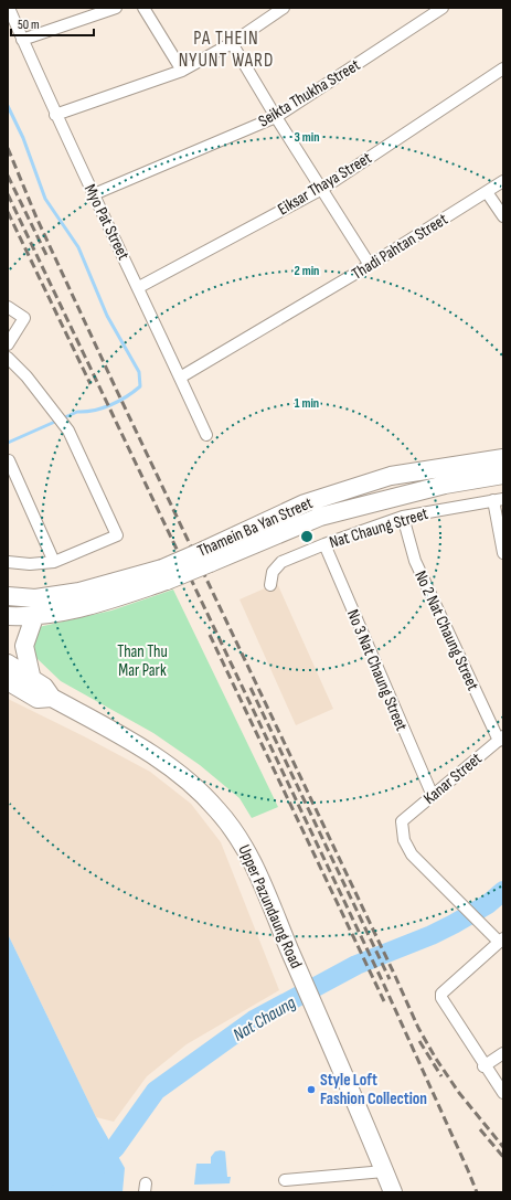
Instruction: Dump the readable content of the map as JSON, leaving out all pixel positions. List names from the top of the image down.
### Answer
{
  "streets": {
    "main road": ["Thamein Ba Yan Street", "Upper Pazundaung Road"],
    "street": [
      "Seikta Thukha Street",
      "Eiksar Thaya Street",
      "Myo Pat Street",
      "Thadi Pahtan Street",
      "Nat Chaung Street",
      "No 2 Nat Chaung Street",
      "No 3 Nat Chaung Street",
      "Kanar Street"
    ]
  },
  "crossings": [
    ["Seikta Thukha Street", "Myo Pat Street"],
    ["Eiksar Thaya Street", "Myo Pat Street"],
    ["Myo Pat Street", "Thadi Pahtan Street"],
    ["Nat Chaung Street", "No 2 Nat Chaung Street"],
    ["Nat Chaung Street", "No 3 Nat Chaung Street"],
    ["No 2 Nat Chaung Street", "Kanar Street"],
    ["No 3 Nat Chaung Street", "Kanar Street"]
  ],
  "districts": ["PA THEIN NYUNT WARD"],
  "water": ["Nat Chaung"],
  "parks": ["Than Thu Mar Park"],
  "places": ["Style Loft Fashion Collection"],
  "scale_bar": "50 m",
  "rings": ["3 min", "2 min", "1 min"]
}
